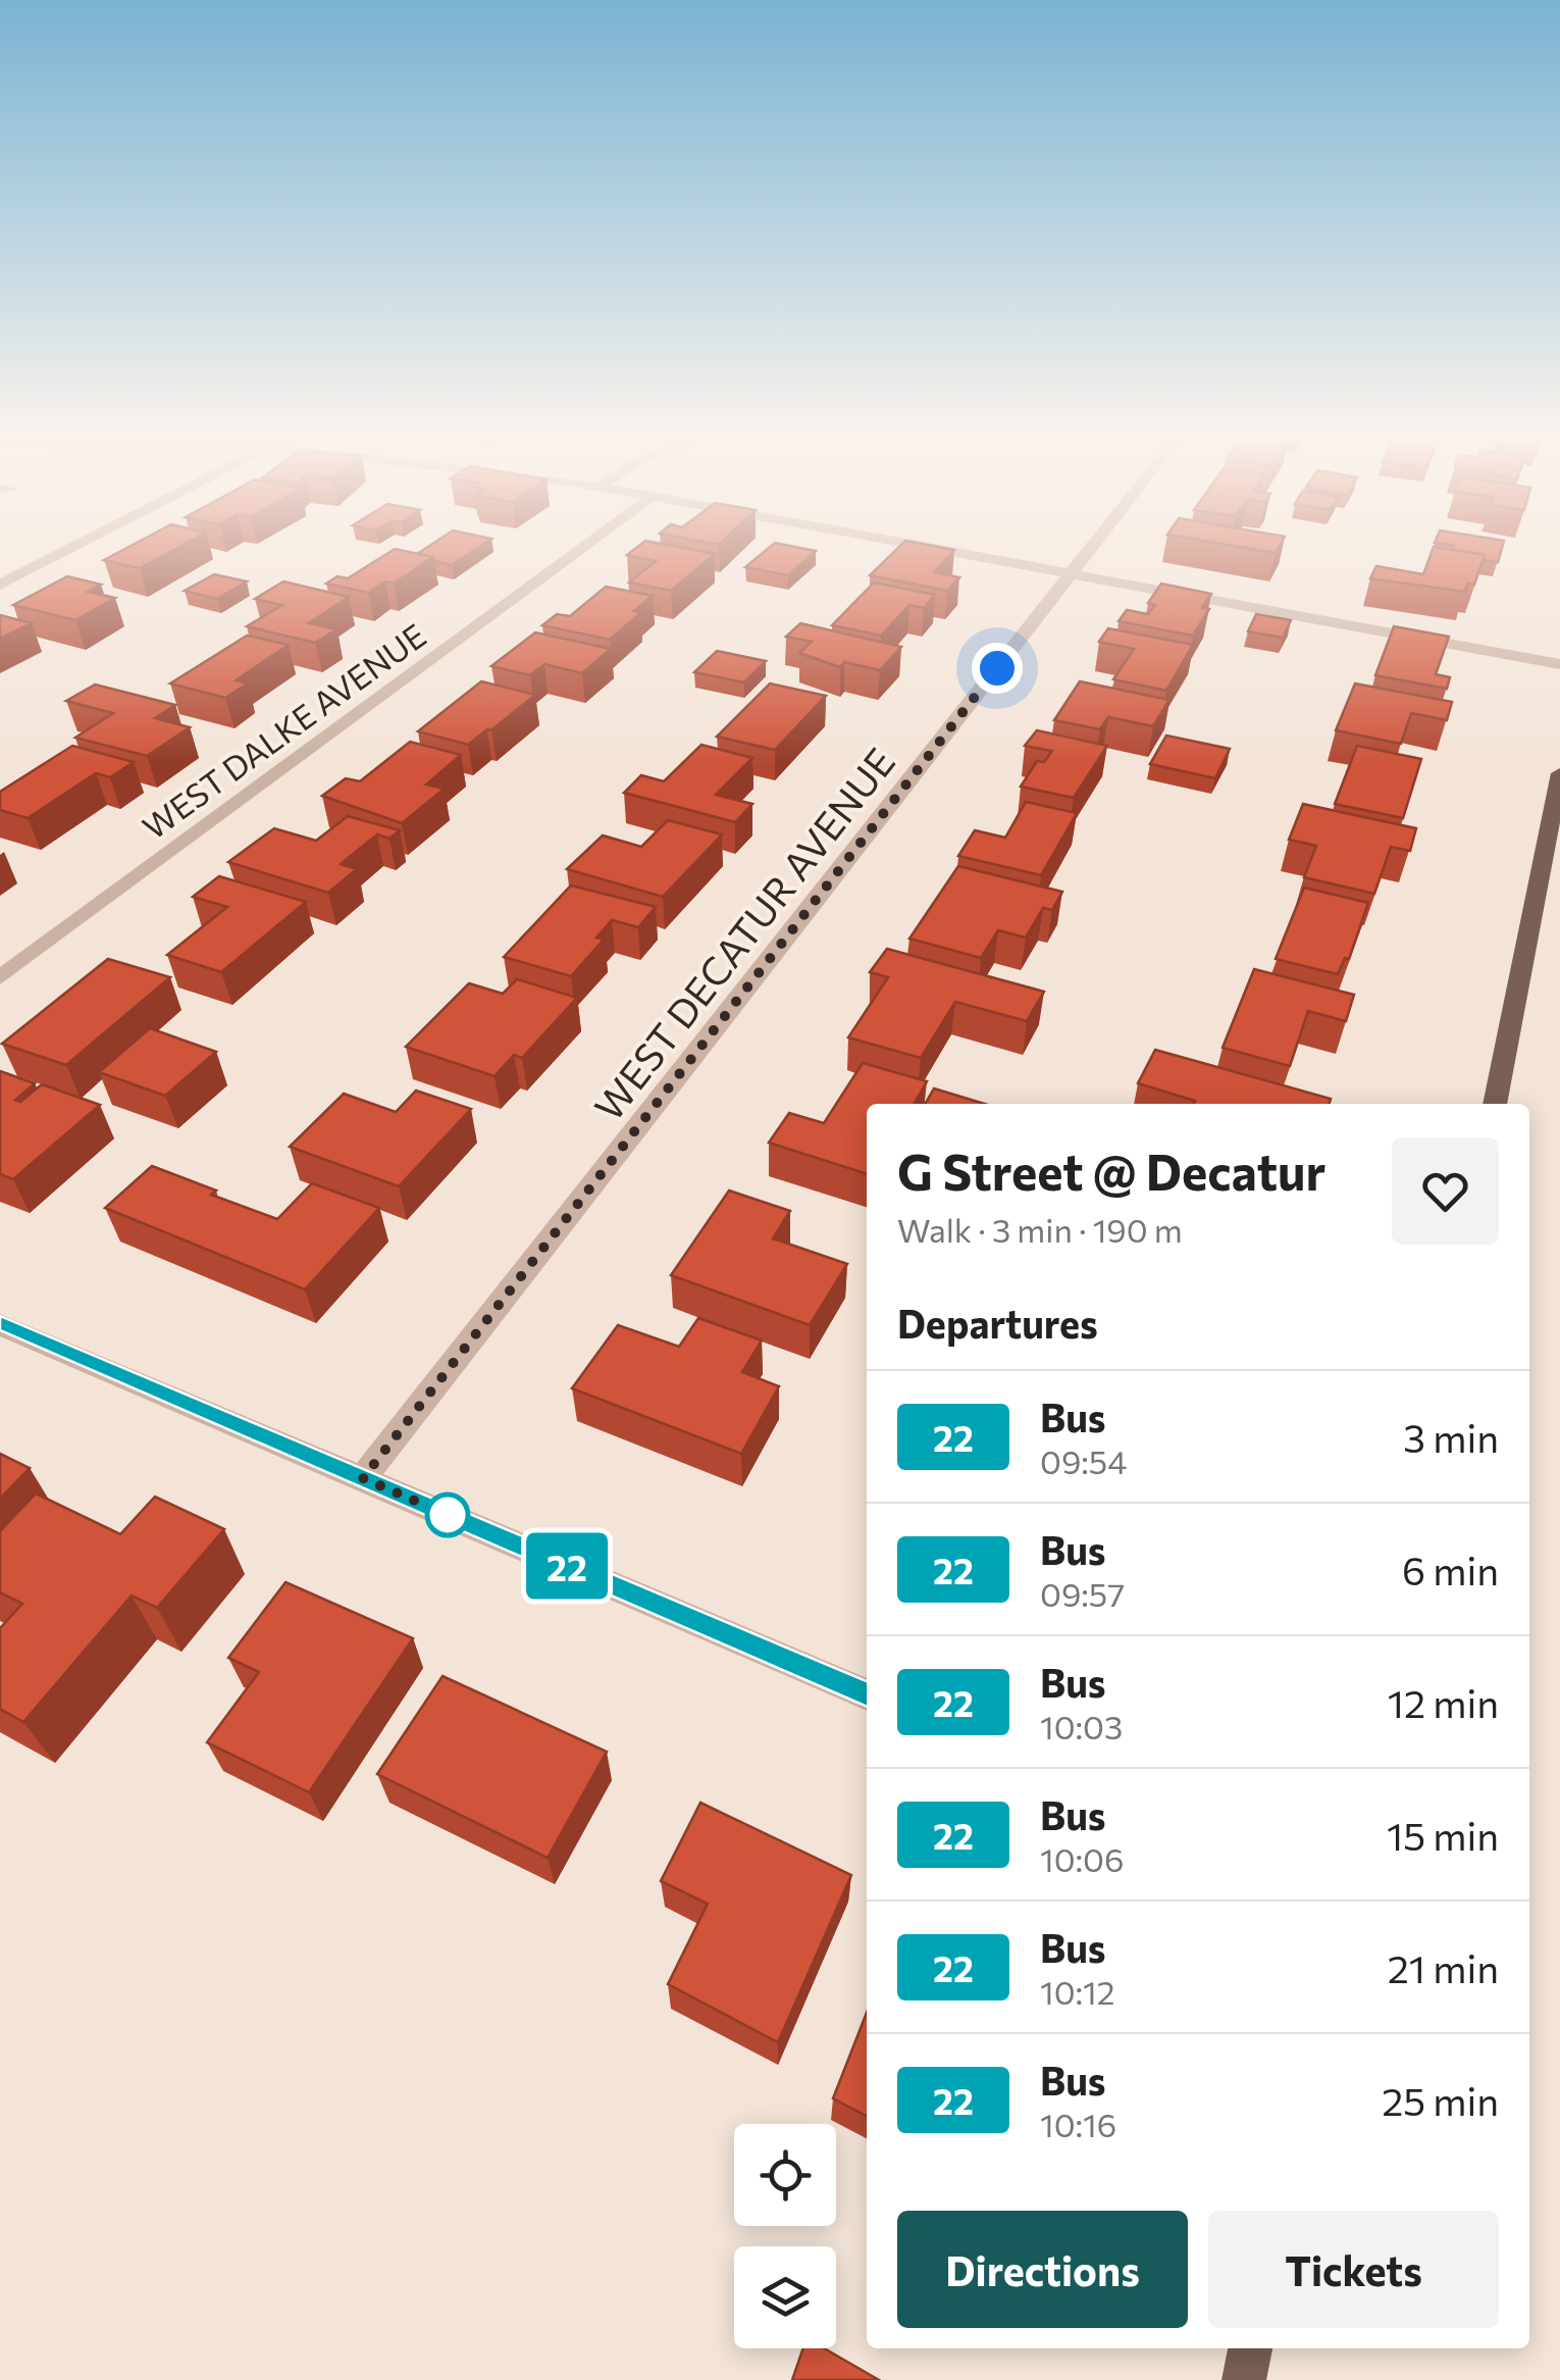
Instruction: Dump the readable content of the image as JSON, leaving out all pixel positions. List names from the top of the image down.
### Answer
{
  "streets": {
    "street": ["WEST DALKE AVENUE", "WEST DECATUR AVENUE"]
  },
  "lines": ["bus line 22"],
  "page": {
    "on_map": "22",
    "heading": [
      ["G Street @ Decatur", "Walk · 3 min · 190 m"],
      "Departures"
    ],
    "list": [
      {
        "mark": "22",
        "name": "Bus",
        "note": "09:54",
        "value": "3 min"
      },
      {
        "mark": "22",
        "name": "Bus",
        "note": "09:57",
        "value": "6 min"
      },
      {
        "mark": "22",
        "name": "Bus",
        "note": "10:03",
        "value": "12 min"
      },
      {
        "mark": "22",
        "name": "Bus",
        "note": "10:06",
        "value": "15 min"
      },
      {
        "mark": "22",
        "name": "Bus",
        "note": "10:12",
        "value": "21 min"
      },
      {
        "mark": "22",
        "name": "Bus",
        "note": "10:16",
        "value": "25 min"
      }
    ],
    "buttons": ["Directions", "Tickets"]
  }
}
